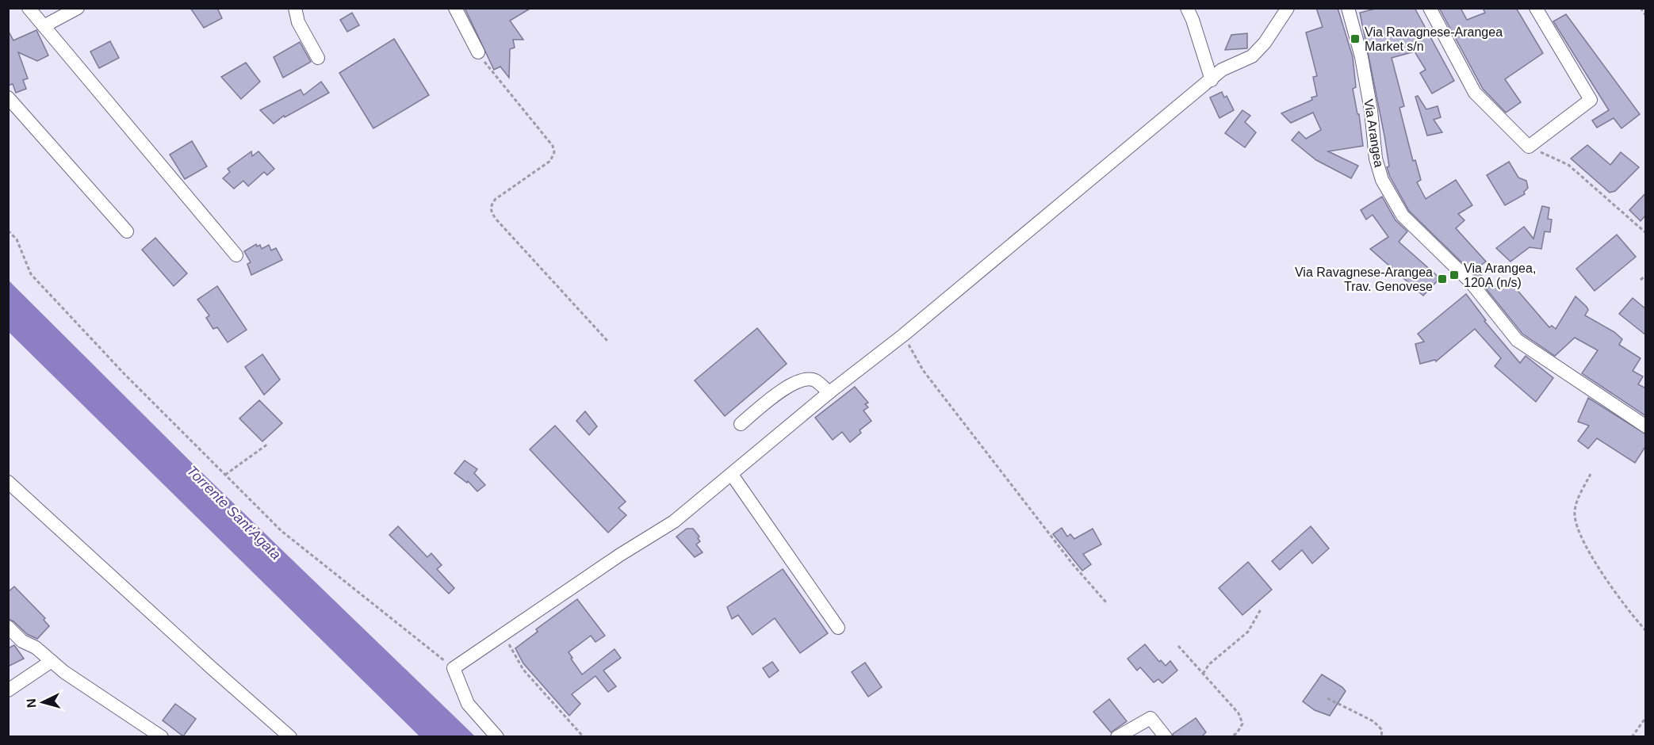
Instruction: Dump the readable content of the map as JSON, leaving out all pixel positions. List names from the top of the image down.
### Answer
{
  "streets": {
    "street": ["Via Arangea"]
  },
  "water": ["Torrente Sant'Agata"],
  "places": {
    "transit": ["Via Ravagnese-Arangea Market s/n", "Via Arangea, 120A (n/s)", "Via Ravagnese-Arangea Trav. Genovese"]
  },
  "north": "left"
}
